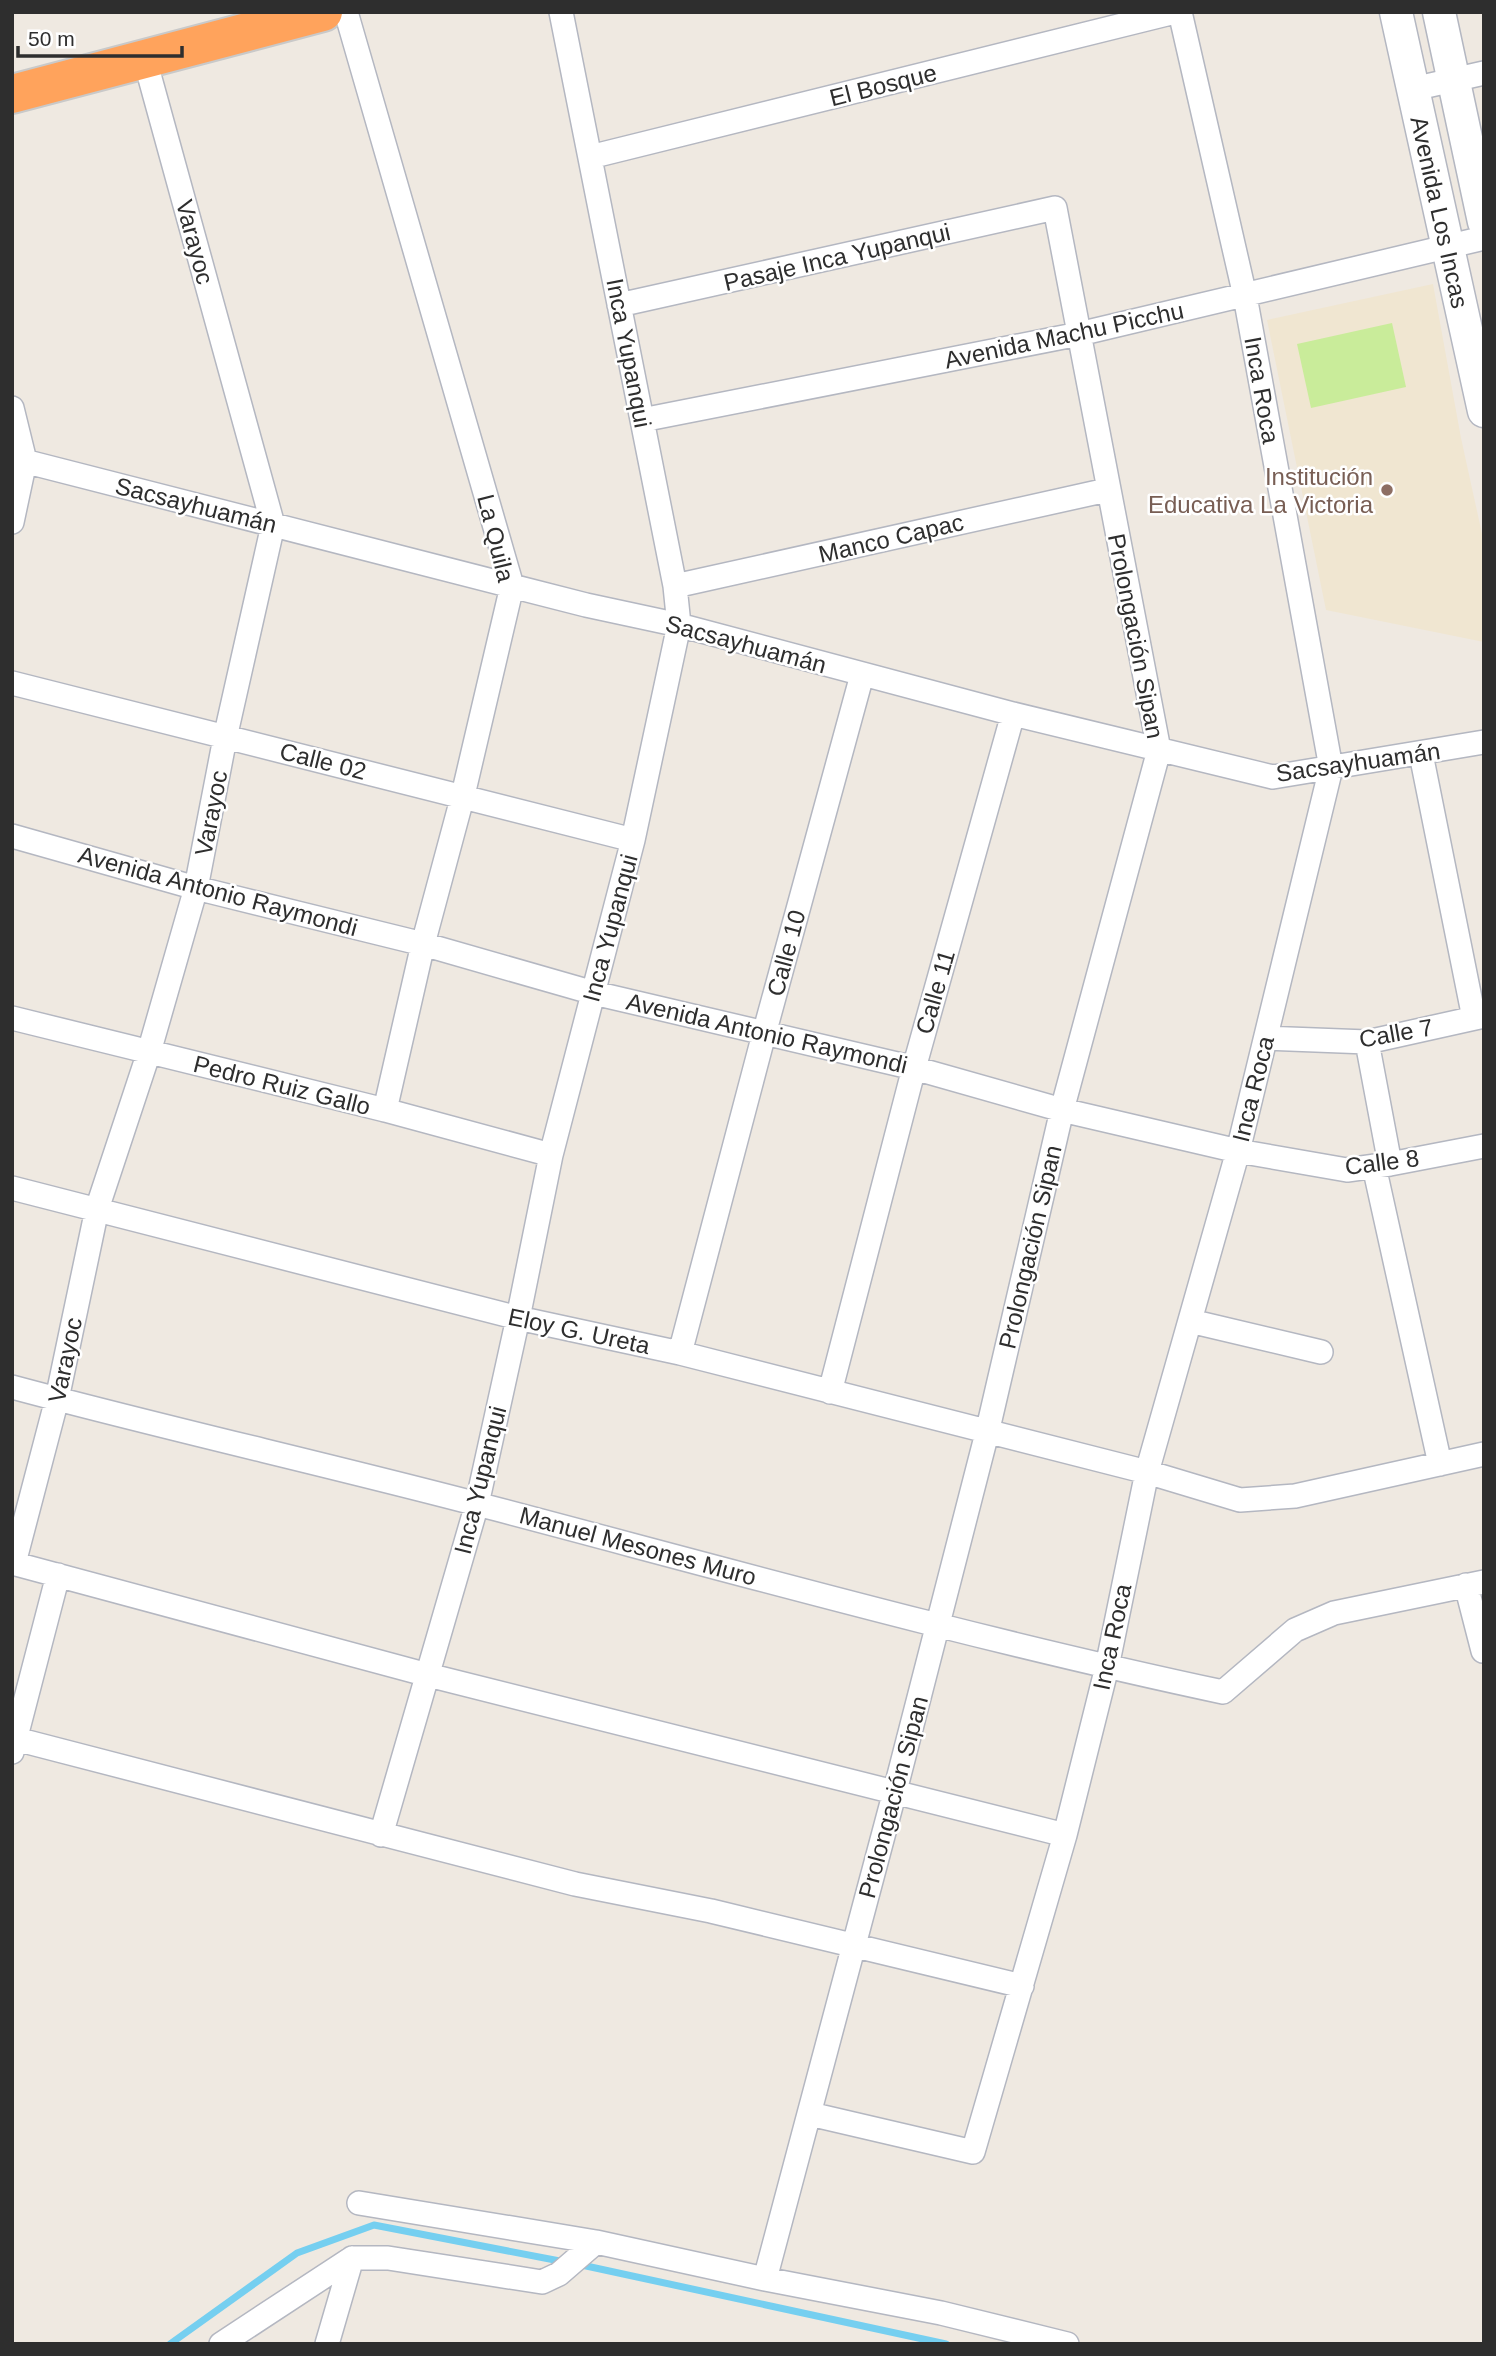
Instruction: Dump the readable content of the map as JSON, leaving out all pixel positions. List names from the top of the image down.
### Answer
{
  "streets": {
    "street": [
      "El Bosque",
      "Avenida Los Incas",
      "Varayoc",
      "Pasaje Inca Yupanqui",
      "Avenida Machu Picchu",
      "Inca Yupanqui",
      "Inca Roca",
      "Sacsayhuamán",
      "La Quila",
      "Manco Capac",
      "Prolongación Sipan",
      "Calle 02",
      "Avenida Antonio Raymondi",
      "Calle 10",
      "Calle 11",
      "Calle 7",
      "Pedro Ruiz Gallo",
      "Calle 8",
      "Eloy G. Ureta",
      "Manuel Mesones Muro"
    ]
  },
  "crossings": [
    ["El Bosque", "Inca Yupanqui"],
    ["El Bosque", "Inca Roca"],
    ["Avenida Los Incas", "Avenida Machu Picchu"],
    ["Varayoc", "Sacsayhuamán"],
    ["Varayoc", "Calle 02"],
    ["Varayoc", "Avenida Antonio Raymondi"],
    ["Varayoc", "Pedro Ruiz Gallo"],
    ["Varayoc", "Eloy G. Ureta"],
    ["Varayoc", "Manuel Mesones Muro"],
    ["Pasaje Inca Yupanqui", "Inca Yupanqui"],
    ["Pasaje Inca Yupanqui", "Prolongación Sipan"],
    ["Avenida Machu Picchu", "Inca Yupanqui"],
    ["Avenida Machu Picchu", "Inca Roca"],
    ["Avenida Machu Picchu", "Prolongación Sipan"],
    ["Inca Yupanqui", "Sacsayhuamán"],
    ["Inca Yupanqui", "Manco Capac"],
    ["Inca Yupanqui", "Calle 02"],
    ["Inca Yupanqui", "Avenida Antonio Raymondi"],
    ["Inca Yupanqui", "Pedro Ruiz Gallo"],
    ["Inca Yupanqui", "Eloy G. Ureta"],
    ["Inca Yupanqui", "Manuel Mesones Muro"],
    ["Inca Roca", "Sacsayhuamán"],
    ["Inca Roca", "Prolongación Sipan"],
    ["Inca Roca", "Avenida Antonio Raymondi"],
    ["Inca Roca", "Calle 7"],
    ["Inca Roca", "Calle 8"],
    ["Inca Roca", "Eloy G. Ureta"],
    ["Inca Roca", "Manuel Mesones Muro"],
    ["Sacsayhuamán", "La Quila"],
    ["Sacsayhuamán", "Prolongación Sipan"],
    ["Sacsayhuamán", "Calle 10"],
    ["Sacsayhuamán", "Calle 11"],
    ["La Quila", "Calle 02"],
    ["La Quila", "Avenida Antonio Raymondi"],
    ["La Quila", "Pedro Ruiz Gallo"],
    ["Manco Capac", "Prolongación Sipan"],
    ["Prolongación Sipan", "Avenida Antonio Raymondi"],
    ["Prolongación Sipan", "Eloy G. Ureta"],
    ["Prolongación Sipan", "Manuel Mesones Muro"],
    ["Avenida Antonio Raymondi", "Calle 10"],
    ["Avenida Antonio Raymondi", "Calle 11"],
    ["Avenida Antonio Raymondi", "Calle 8"],
    ["Calle 10", "Eloy G. Ureta"],
    ["Calle 11", "Eloy G. Ureta"]
  ],
  "places": ["Institución Educativa La Victoria"],
  "scale_bar": "50 m"
}
